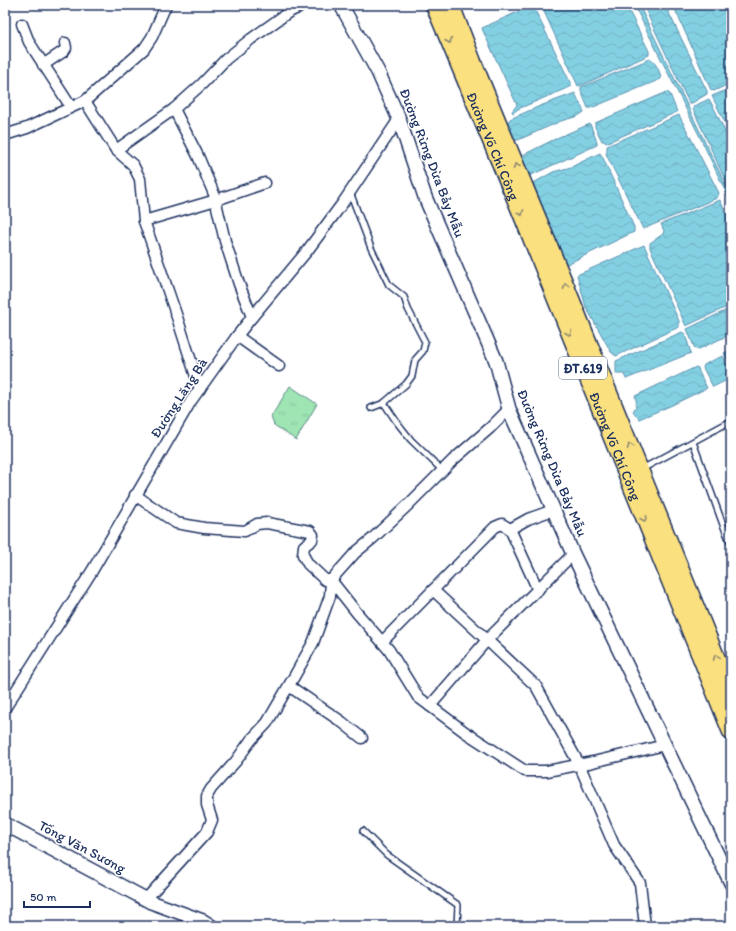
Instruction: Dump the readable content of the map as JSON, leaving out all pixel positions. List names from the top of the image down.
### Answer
{
  "streets": {
    "main road": ["Đường Võ Chí Công", "ĐT.619"],
    "street": ["Đường Rừng Dừa Bảy Mẫu", "Đường Lăng Bà", "Tống Văn Sương"]
  },
  "crossings": [
    ["Đường Rừng Dừa Bảy Mẫu", "Đường Lăng Bà"]
  ],
  "scale_bar": "50 m"
}
